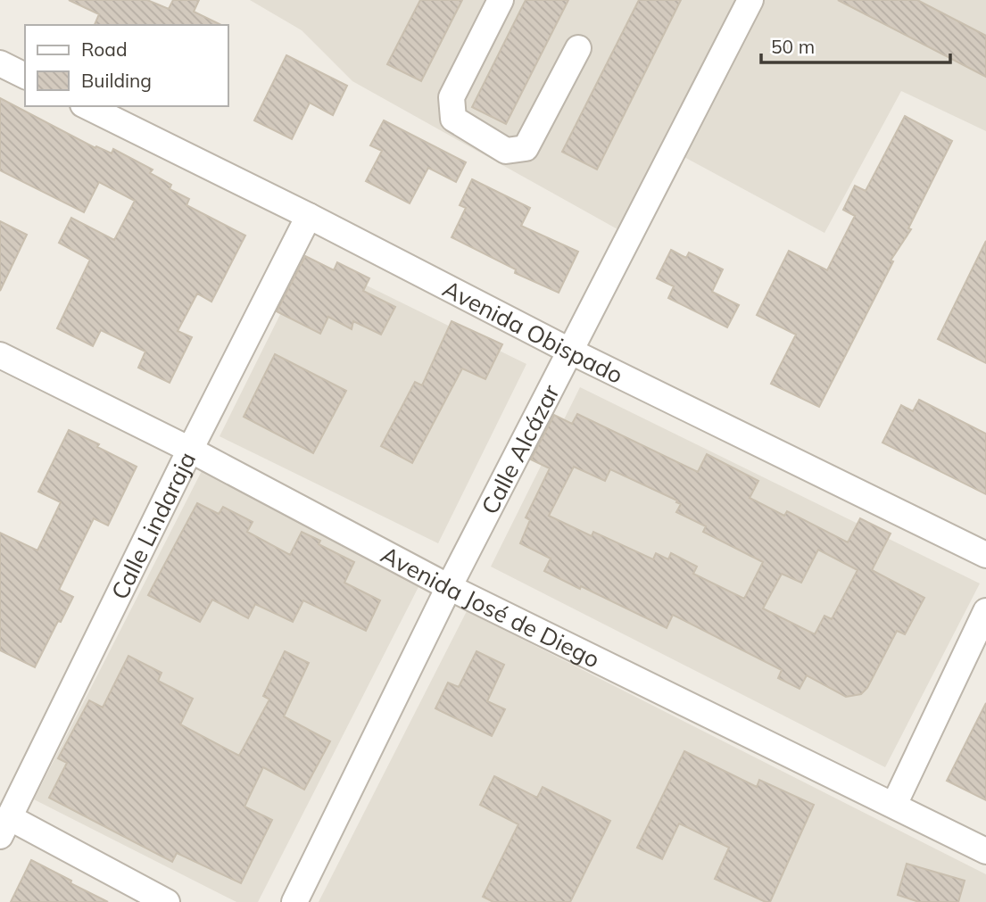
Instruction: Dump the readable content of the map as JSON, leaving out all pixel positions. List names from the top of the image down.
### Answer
{
  "streets": {
    "street": [
      "Avenida Obispado",
      "Calle Alcázar",
      "Calle Lindaraja",
      "Avenida José de Diego"
    ]
  },
  "crossings": [
    ["Avenida Obispado", "Calle Alcázar"],
    ["Avenida Obispado", "Calle Lindaraja"],
    ["Calle Alcázar", "Avenida José de Diego"],
    ["Calle Lindaraja", "Avenida José de Diego"]
  ],
  "legend": ["Road", "Building"],
  "scale_bar": "50 m"
}
